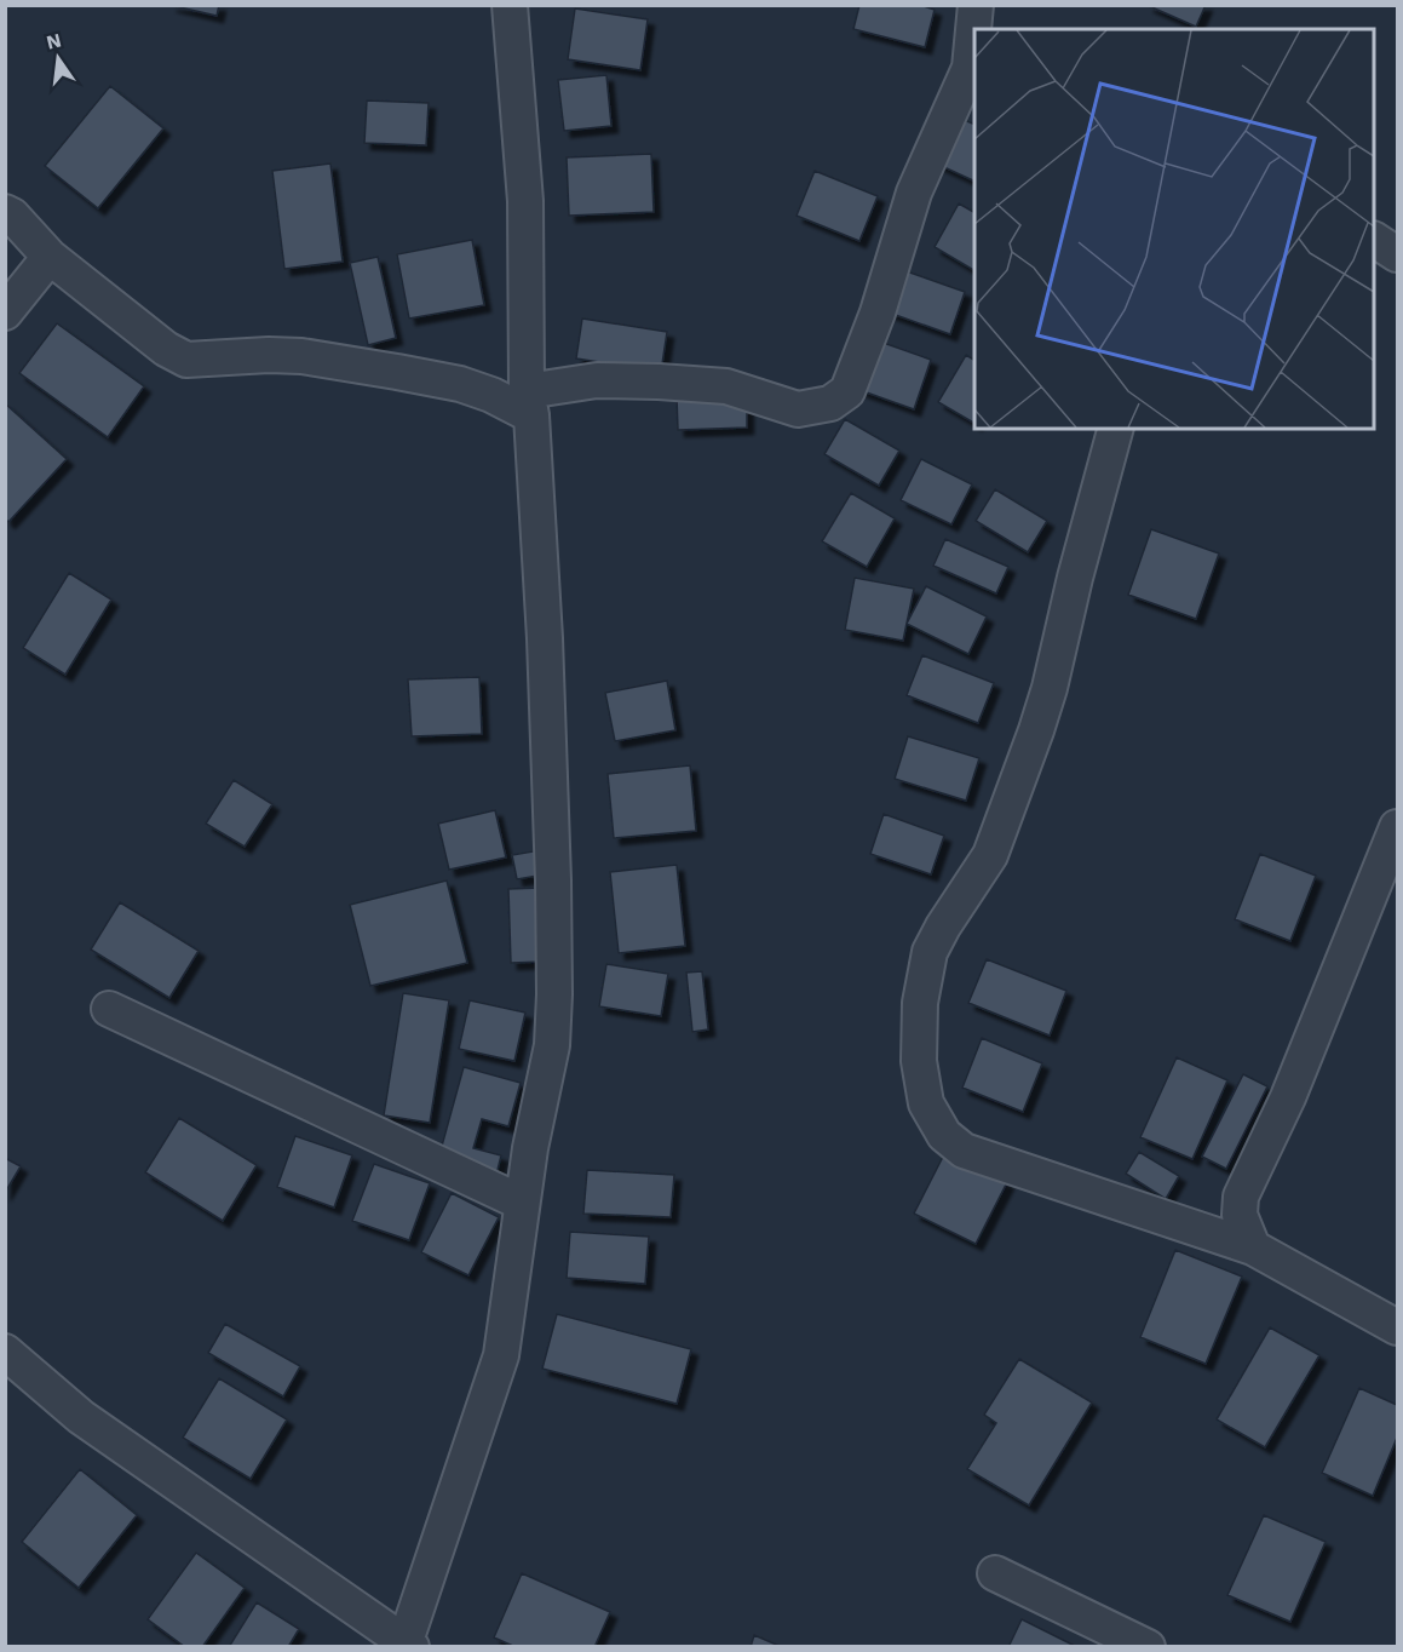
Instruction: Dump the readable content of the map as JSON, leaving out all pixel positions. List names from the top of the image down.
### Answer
{
  "north": "top"
}
